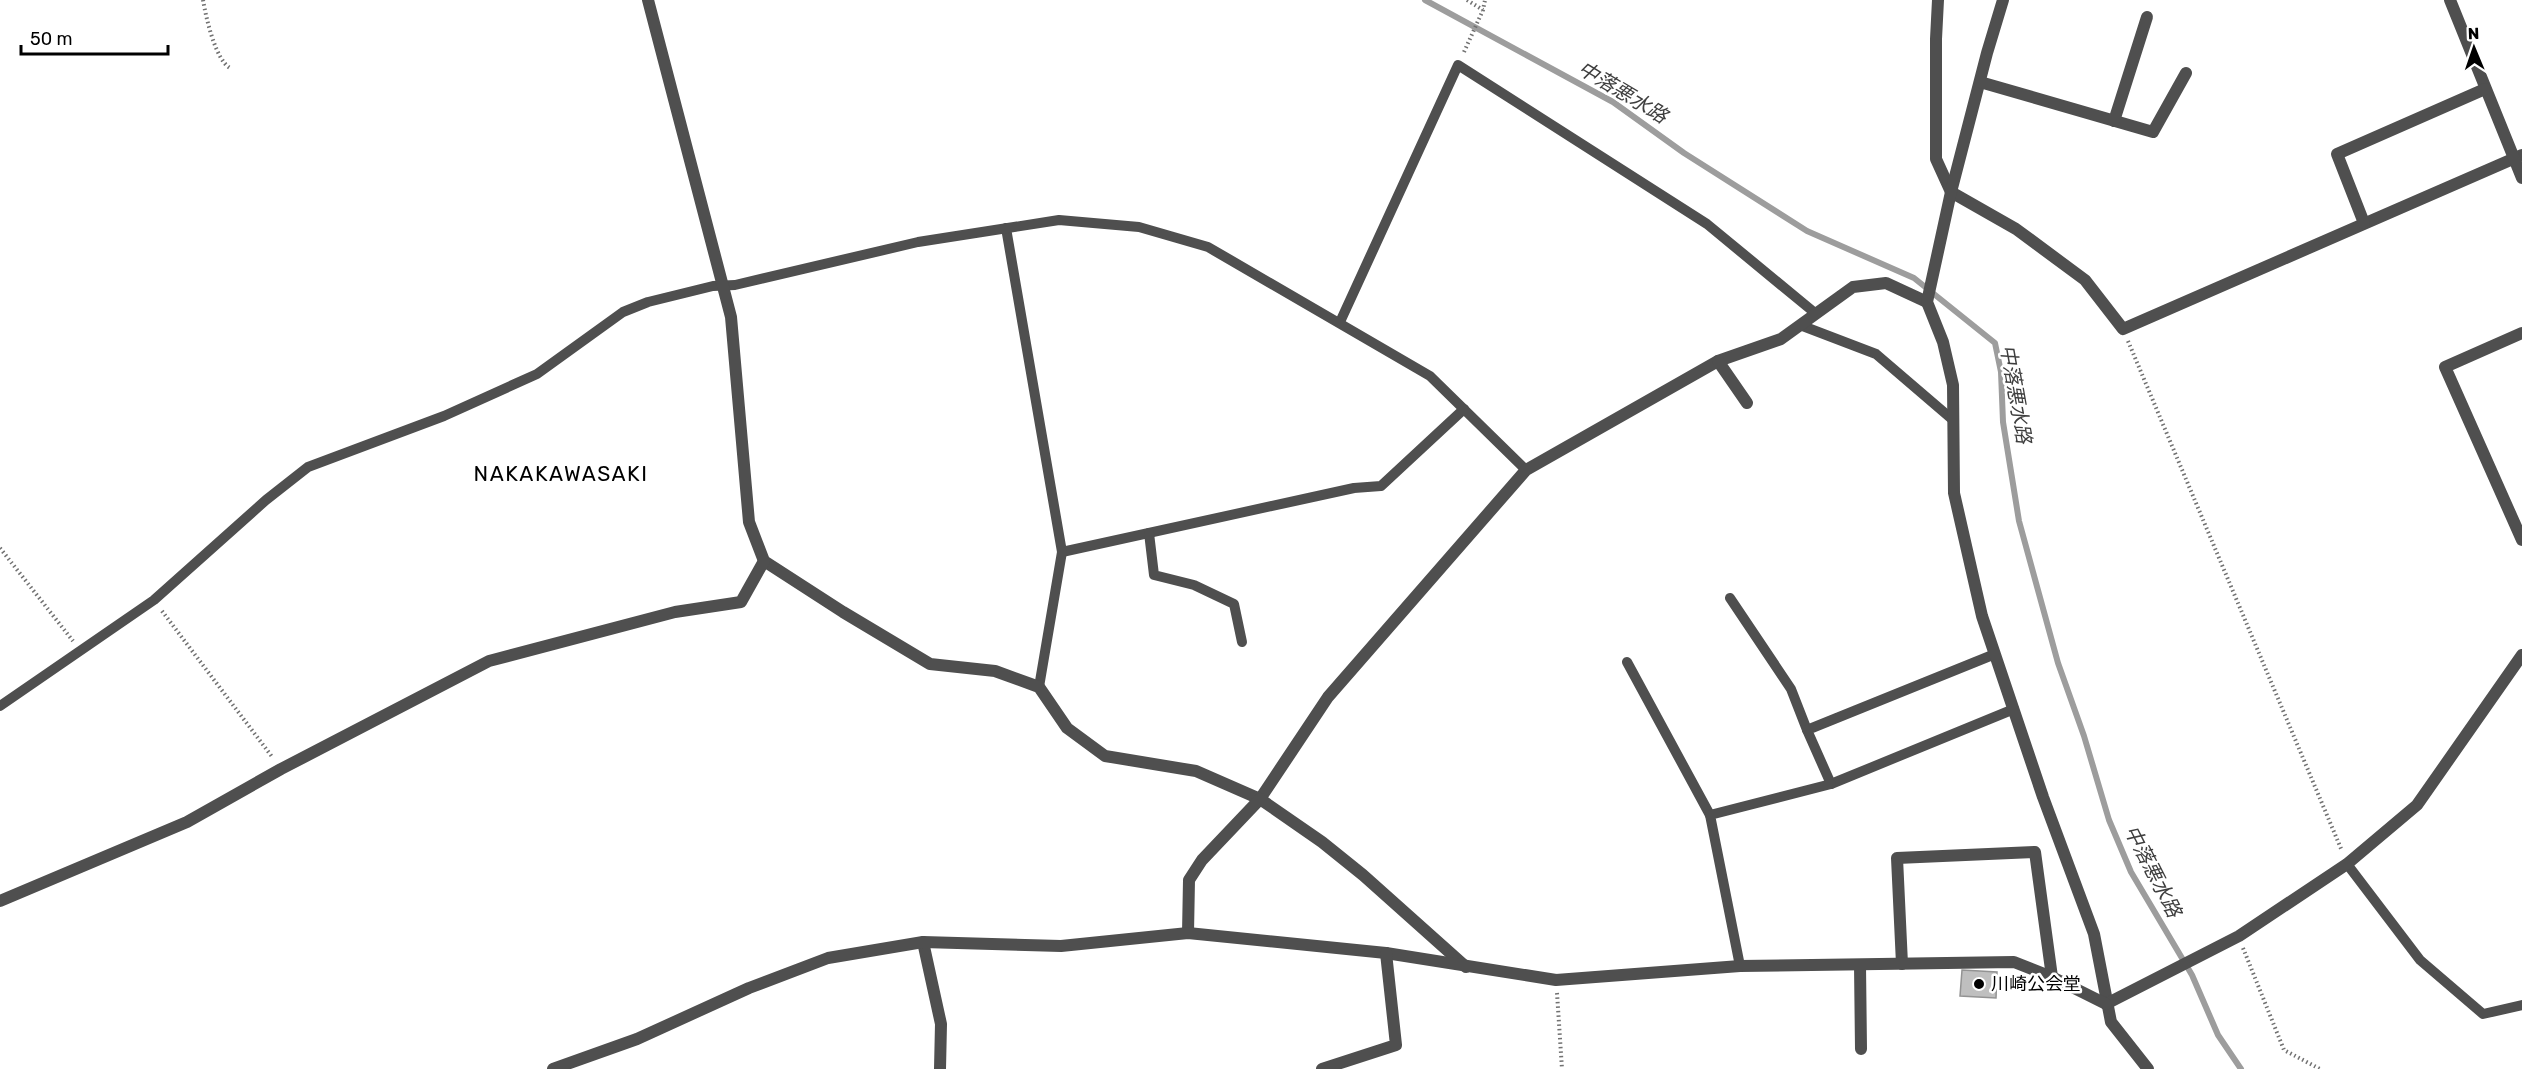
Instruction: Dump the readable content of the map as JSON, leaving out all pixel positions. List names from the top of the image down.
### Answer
{
  "districts": ["NAKAKAWASAKI"],
  "water": ["中落悪水路"],
  "places": ["川崎公会堂"],
  "scale_bar": "50 m",
  "north": "top"
}
